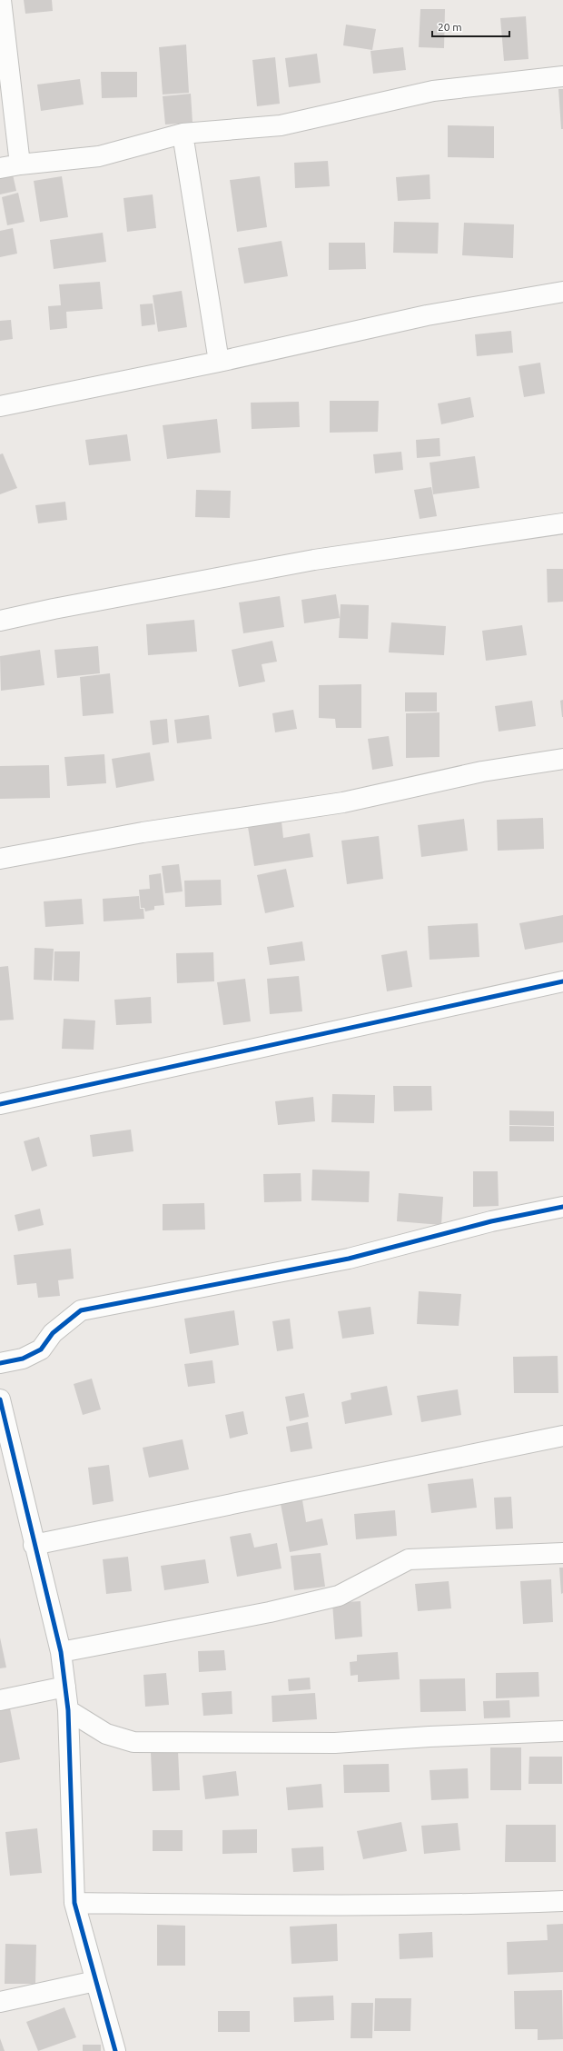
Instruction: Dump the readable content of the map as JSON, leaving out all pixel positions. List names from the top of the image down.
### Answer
{
  "scale_bar": "20 m"
}
